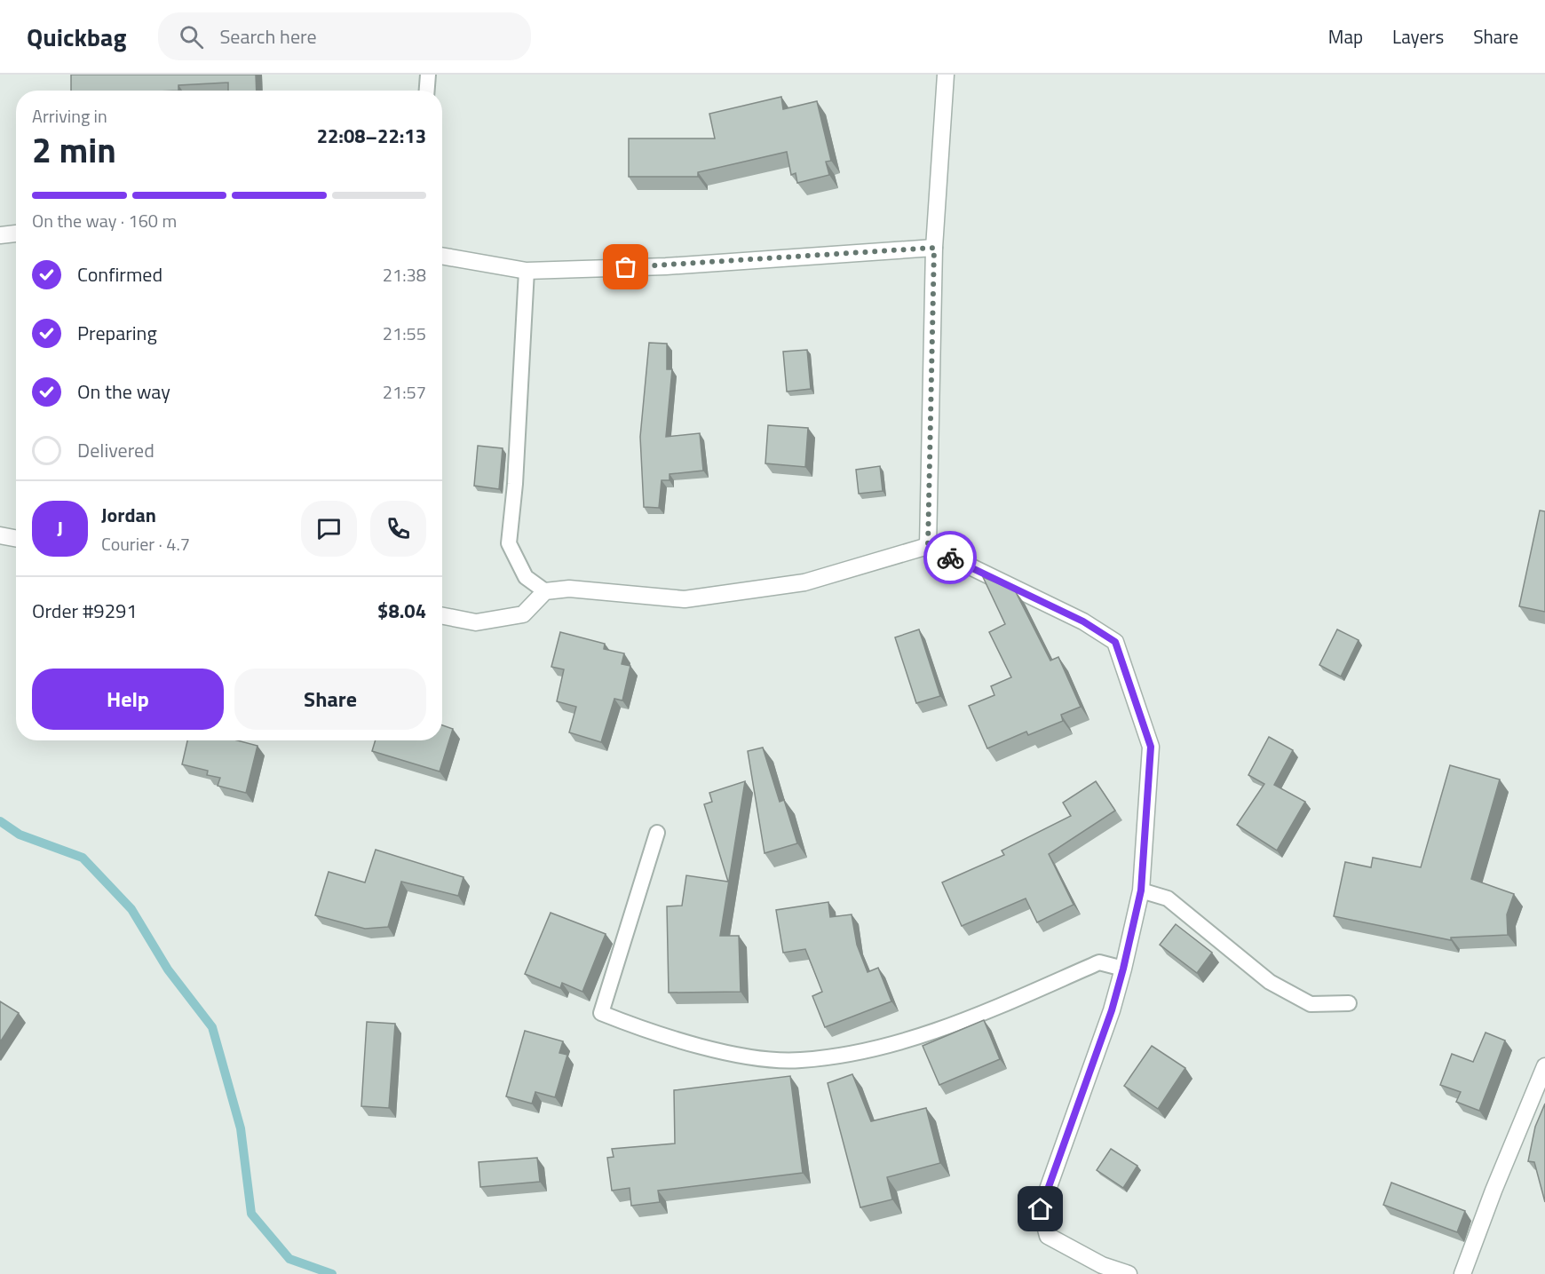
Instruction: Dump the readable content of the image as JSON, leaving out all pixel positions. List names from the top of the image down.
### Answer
{
  "page": {
    "header": "Quickbag",
    "search": "Search here",
    "nav": ["Map", "Layers", "Share"],
    "heading": ["2 min", "Arriving in", "22:08–22:13"],
    "panel": [
      "Jordan",
      "Courier · 4.7",
      "Order #9291",
      "$8.04"
    ],
    "bar": "On the way · 160 m",
    "list": [
      ["Confirmed", "21:38"],
      ["Preparing", "21:55"],
      ["On the way", "21:57"],
      "Delivered"
    ],
    "round": "J",
    "buttons": ["Help", "Share"]
  }
}
